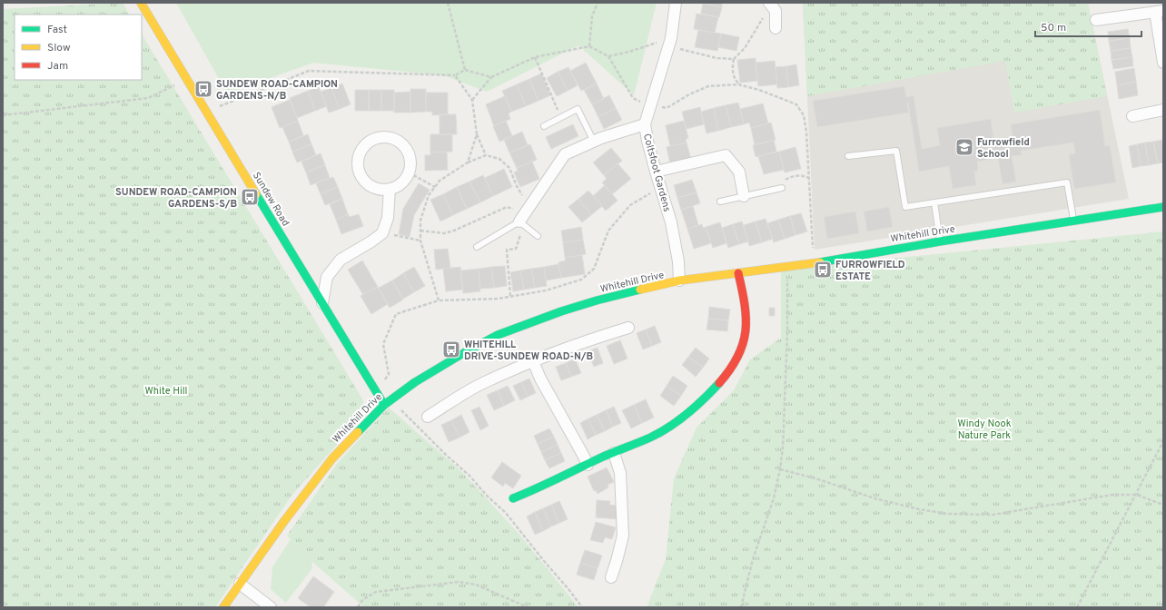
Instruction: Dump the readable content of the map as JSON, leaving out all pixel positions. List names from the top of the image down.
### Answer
{
  "streets": {
    "street": ["Coltsfoot Gardens", "Sundew Road", "Whitehill Drive"]
  },
  "crossings": [
    ["Coltsfoot Gardens", "Whitehill Drive"],
    ["Sundew Road", "Whitehill Drive"]
  ],
  "parks": ["White Hill", "Windy Nook Nature Park"],
  "places": {
    "bus stop": [
      "SUNDEW ROAD-CAMPION GARDENS-N/B",
      "SUNDEW ROAD-CAMPION GARDENS-S/B",
      "FURROWFIELD ESTATE",
      "WHITEHILL DRIVE-SUNDEW ROAD-N/B"
    ],
    "school or university": ["Furrowfield School"]
  },
  "legend": ["Fast", "Slow", "Jam"],
  "scale_bar": "50 m"
}
